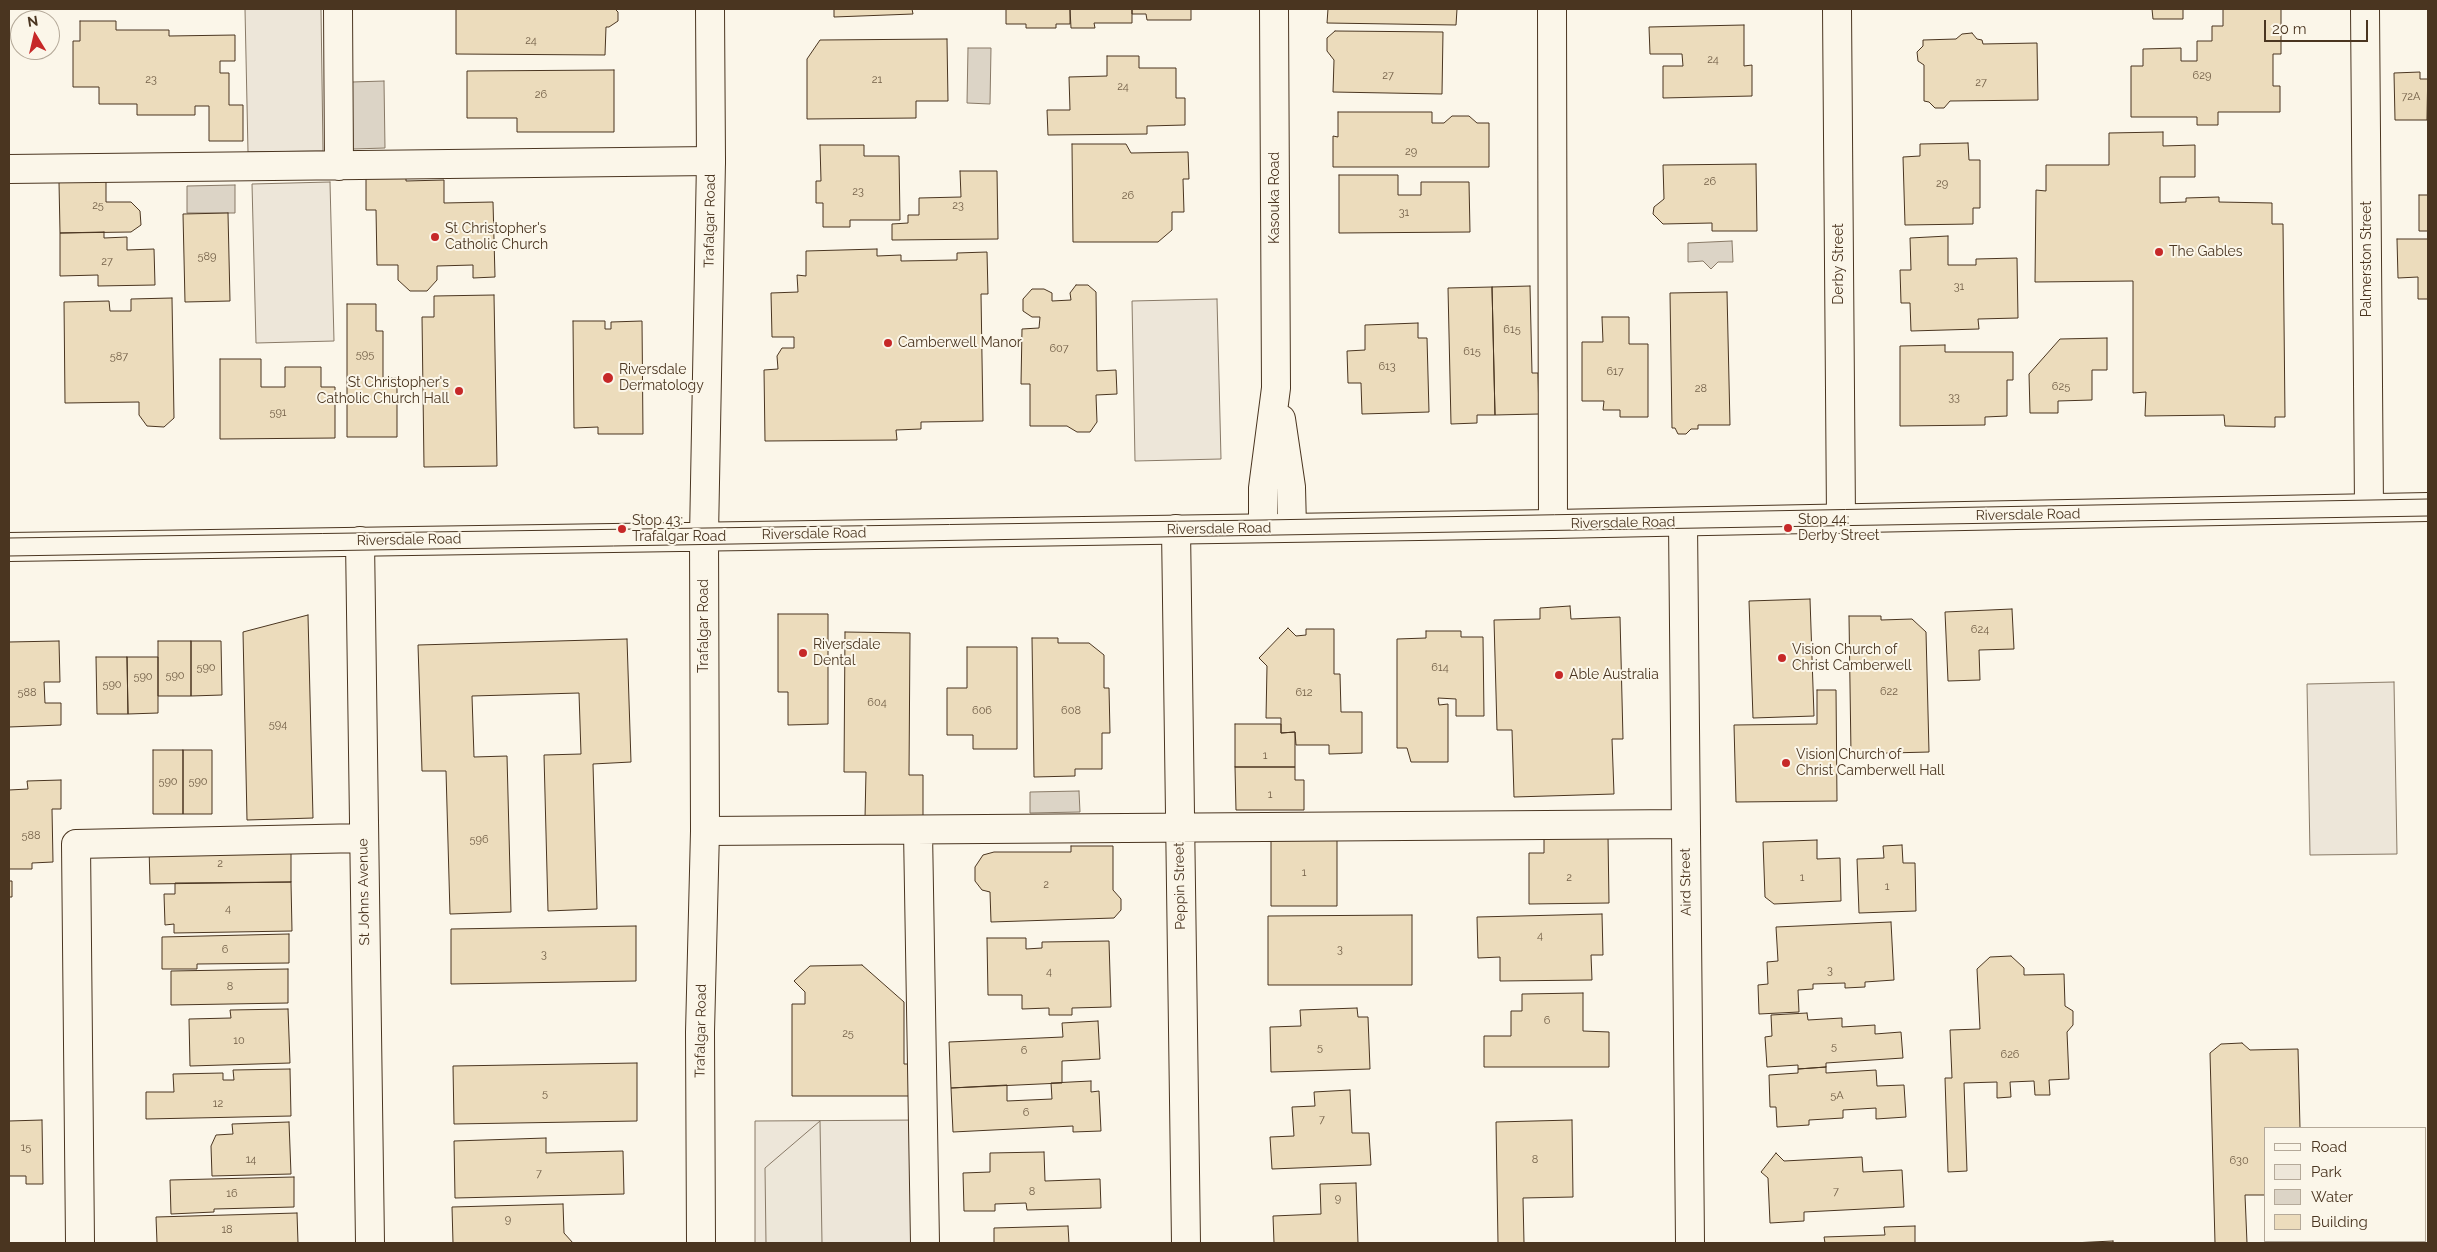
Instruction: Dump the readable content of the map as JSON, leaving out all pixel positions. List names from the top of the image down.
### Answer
{
  "streets": {
    "street": [
      "Kasouka Road",
      "Trafalgar Road",
      "Palmerston Street",
      "Derby Street",
      "Riversdale Road",
      "Aird Street",
      "Peppin Street",
      "St Johns Avenue"
    ]
  },
  "crossings": [
    ["Kasouka Road", "Riversdale Road"],
    ["Trafalgar Road", "Riversdale Road"],
    ["Palmerston Street", "Riversdale Road"],
    ["Derby Street", "Riversdale Road"],
    ["Riversdale Road", "Aird Street"],
    ["Riversdale Road", "Peppin Street"],
    ["Riversdale Road", "St Johns Avenue"]
  ],
  "places": [
    "St Christopher's Catholic Church",
    "The Gables",
    "Camberwell Manor",
    "Riversdale Dermatology",
    "St Christopher's Catholic Church Hall",
    "Stop 44: Derby Street",
    "Stop 43: Trafalgar Road",
    "Riversdale Dental",
    "Vision Church of Christ Camberwell",
    "Able Australia",
    "Vision Church of Christ Camberwell Hall"
  ],
  "house_numbers": [
    "24",
    "24",
    "27",
    "629",
    "23",
    "21",
    "27",
    "24",
    "26",
    "72A",
    "29",
    "26",
    "29",
    "23",
    "26",
    "25",
    "23",
    "31",
    "589",
    "27",
    "31",
    "615",
    "607",
    "615",
    "595",
    "587",
    "613",
    "617",
    "625",
    "28",
    "33",
    "591",
    "624",
    "590",
    "614",
    "590",
    "590",
    "590",
    "622",
    "588",
    "612",
    "604",
    "606",
    "608",
    "594",
    "1",
    "590",
    "590",
    "1",
    "588",
    "596",
    "2",
    "1",
    "2",
    "1",
    "2",
    "1",
    "4",
    "4",
    "6",
    "3",
    "3",
    "3",
    "4",
    "8",
    "6",
    "25",
    "10",
    "5",
    "5",
    "6",
    "626",
    "5",
    "5A",
    "12",
    "6",
    "7",
    "15",
    "14",
    "8",
    "630",
    "7",
    "8",
    "7",
    "16",
    "9",
    "9",
    "18"
  ],
  "legend": [
    "Road",
    "Park",
    "Water",
    "Building"
  ],
  "scale_bar": "20 m",
  "north": "top"
}
